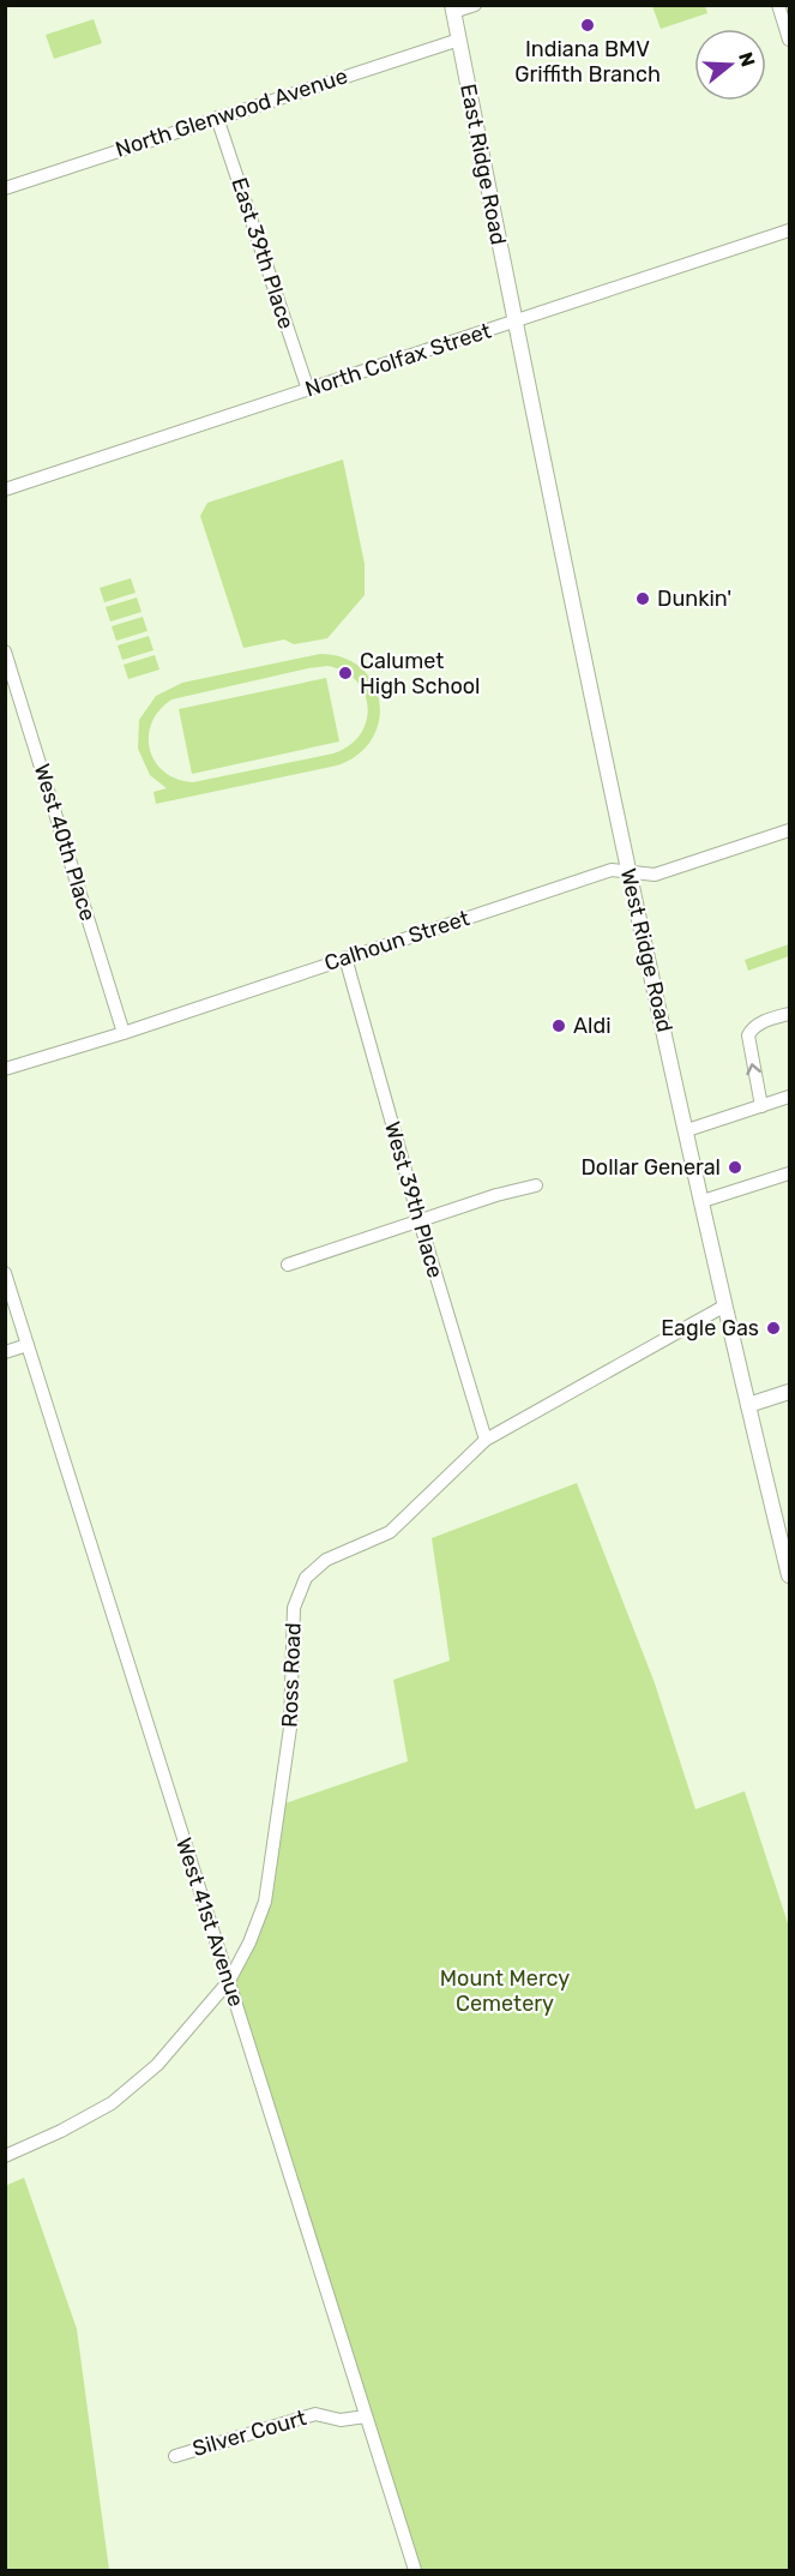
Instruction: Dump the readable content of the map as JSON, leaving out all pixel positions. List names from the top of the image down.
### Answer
{
  "streets": {
    "main road": ["East Ridge Road", "West Ridge Road"],
    "street": [
      "North Glenwood Avenue",
      "East 39th Place",
      "North Colfax Street",
      "West 40th Place",
      "Calhoun Street",
      "West 39th Place",
      "Ross Road",
      "West 41st Avenue",
      "Silver Court"
    ]
  },
  "crossings": [
    ["North Glenwood Avenue", "East Ridge Road"],
    ["North Glenwood Avenue", "East 39th Place"],
    ["East Ridge Road", "North Colfax Street"],
    ["East Ridge Road", "West Ridge Road"],
    ["East 39th Place", "North Colfax Street"],
    ["North Colfax Street", "West Ridge Road"],
    ["West 40th Place", "Calhoun Street"],
    ["Calhoun Street", "West Ridge Road"],
    ["Calhoun Street", "West 39th Place"],
    ["West Ridge Road", "Ross Road"],
    ["West 39th Place", "Ross Road"],
    ["Ross Road", "West 41st Avenue"],
    ["West 41st Avenue", "Silver Court"]
  ],
  "parks": ["Mount Mercy Cemetery"],
  "places": [
    "Indiana BMV Griffith Branch",
    "Dunkin'",
    "Calumet High School",
    "Aldi",
    "Dollar General",
    "Eagle Gas"
  ],
  "north": "right"
}
